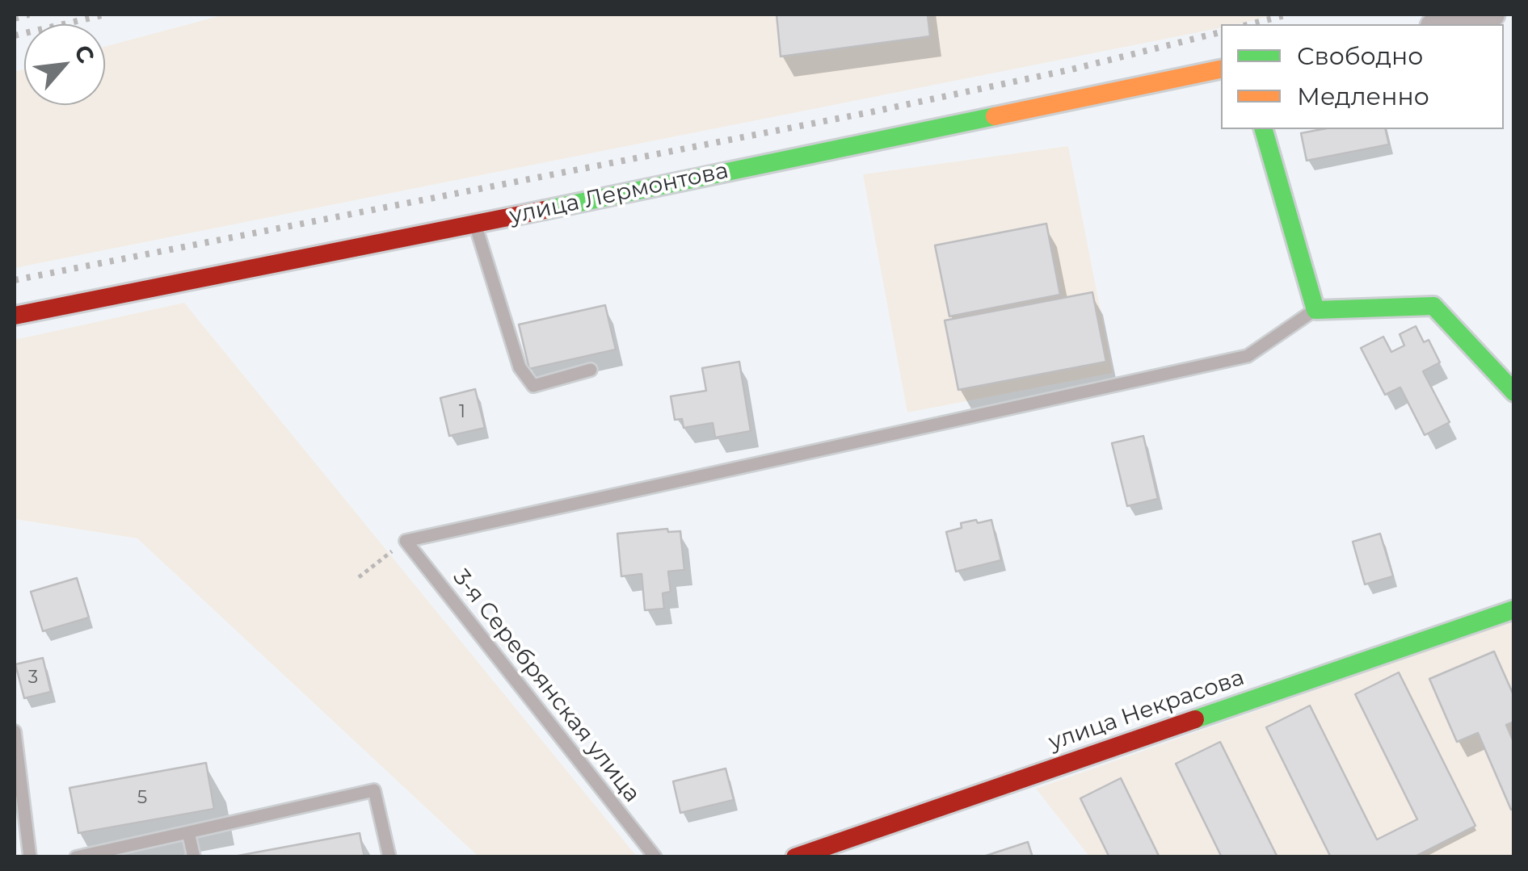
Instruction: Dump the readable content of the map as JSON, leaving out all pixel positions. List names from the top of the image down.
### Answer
{
  "streets": {
    "street": ["улица Лермонтова", "улица Некрасова"],
    "lane": ["3-я Серебрянская улица"]
  },
  "house_numbers": ["1", "3", "5"],
  "legend": ["Свободно", "Медленно"],
  "north": "top right"
}
